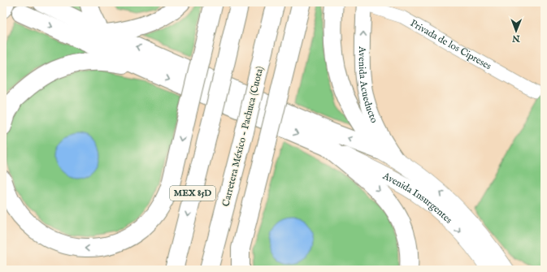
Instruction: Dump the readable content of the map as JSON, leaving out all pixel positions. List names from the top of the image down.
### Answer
{
  "streets": {
    "main road": ["Carretera México - Pachuca (Cuota)", "MEX 85D", "Avenida Insurgentes"],
    "street": ["Privada de los Cipreses", "Avenida Acueducto"]
  },
  "crossings": [
    ["Privada de los Cipreses", "Avenida Acueducto"],
    ["Avenida Acueducto", "Avenida Insurgentes"]
  ],
  "one_way": ["Avenida Acueducto"],
  "north": "bottom"
}
